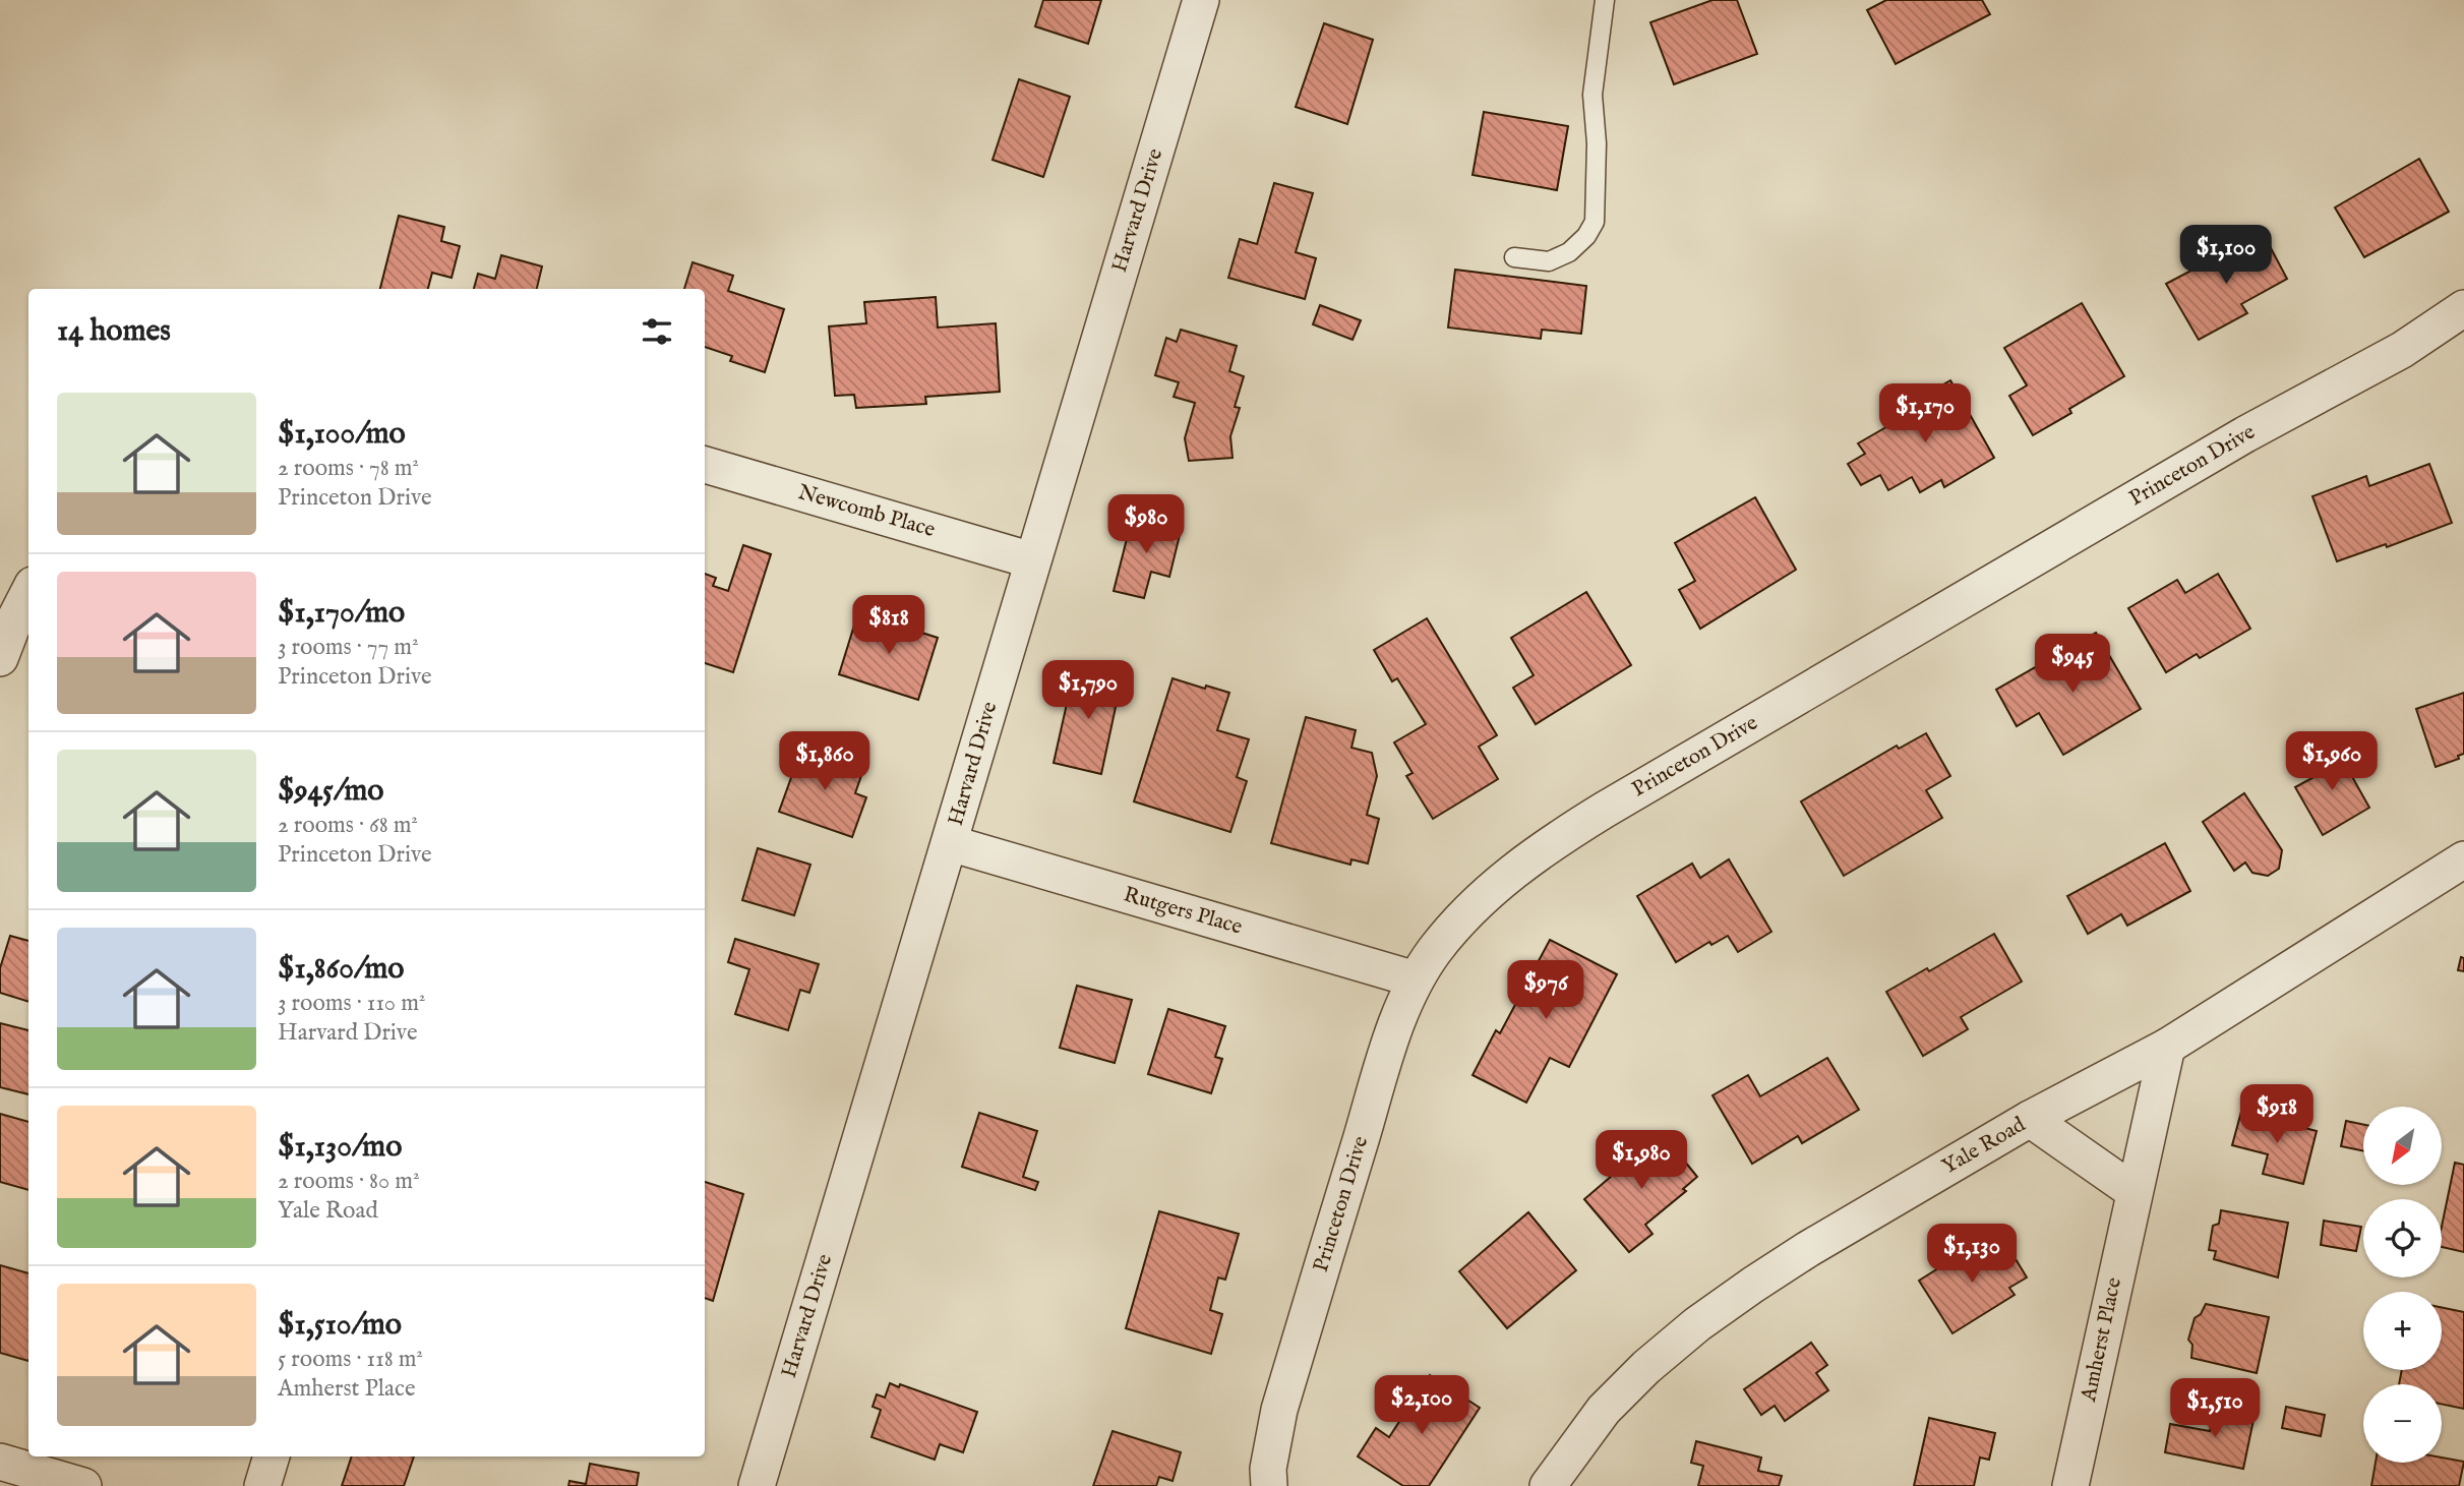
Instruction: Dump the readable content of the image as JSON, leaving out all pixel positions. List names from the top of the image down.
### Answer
{
  "streets": {
    "street": [
      "Harvard Drive",
      "Princeton Drive",
      "Newcomb Place",
      "Rutgers Place",
      "Yale Road",
      "Amherst Place"
    ]
  },
  "crossings": [
    ["Harvard Drive", "Newcomb Place"],
    ["Harvard Drive", "Rutgers Place"],
    ["Princeton Drive", "Rutgers Place"],
    ["Yale Road", "Amherst Place"]
  ],
  "north": "bottom left",
  "page": {
    "price": [
      "$1,100",
      "$1,170",
      "$980",
      "$818",
      "$945",
      "$1,790",
      "$1,860",
      "$1,960",
      "$976",
      "$918",
      "$1,980",
      "$1,130",
      "$2,100",
      "$1,510"
    ],
    "heading": "14 homes",
    "list": [
      {
        "name": "$1,100/mo",
        "note": "2 rooms · 78 m² · Princeton Drive"
      },
      {
        "name": "$1,170/mo",
        "note": "3 rooms · 77 m² · Princeton Drive"
      },
      {
        "name": "$945/mo",
        "note": "2 rooms · 68 m² · Princeton Drive"
      },
      {
        "name": "$1,860/mo",
        "note": "3 rooms · 110 m² · Harvard Drive"
      },
      {
        "name": "$1,130/mo",
        "note": "2 rooms · 80 m² · Yale Road"
      },
      {
        "name": "$1,510/mo",
        "note": "5 rooms · 118 m² · Amherst Place"
      }
    ],
    "map_buttons": ["+", "−"]
  }
}
